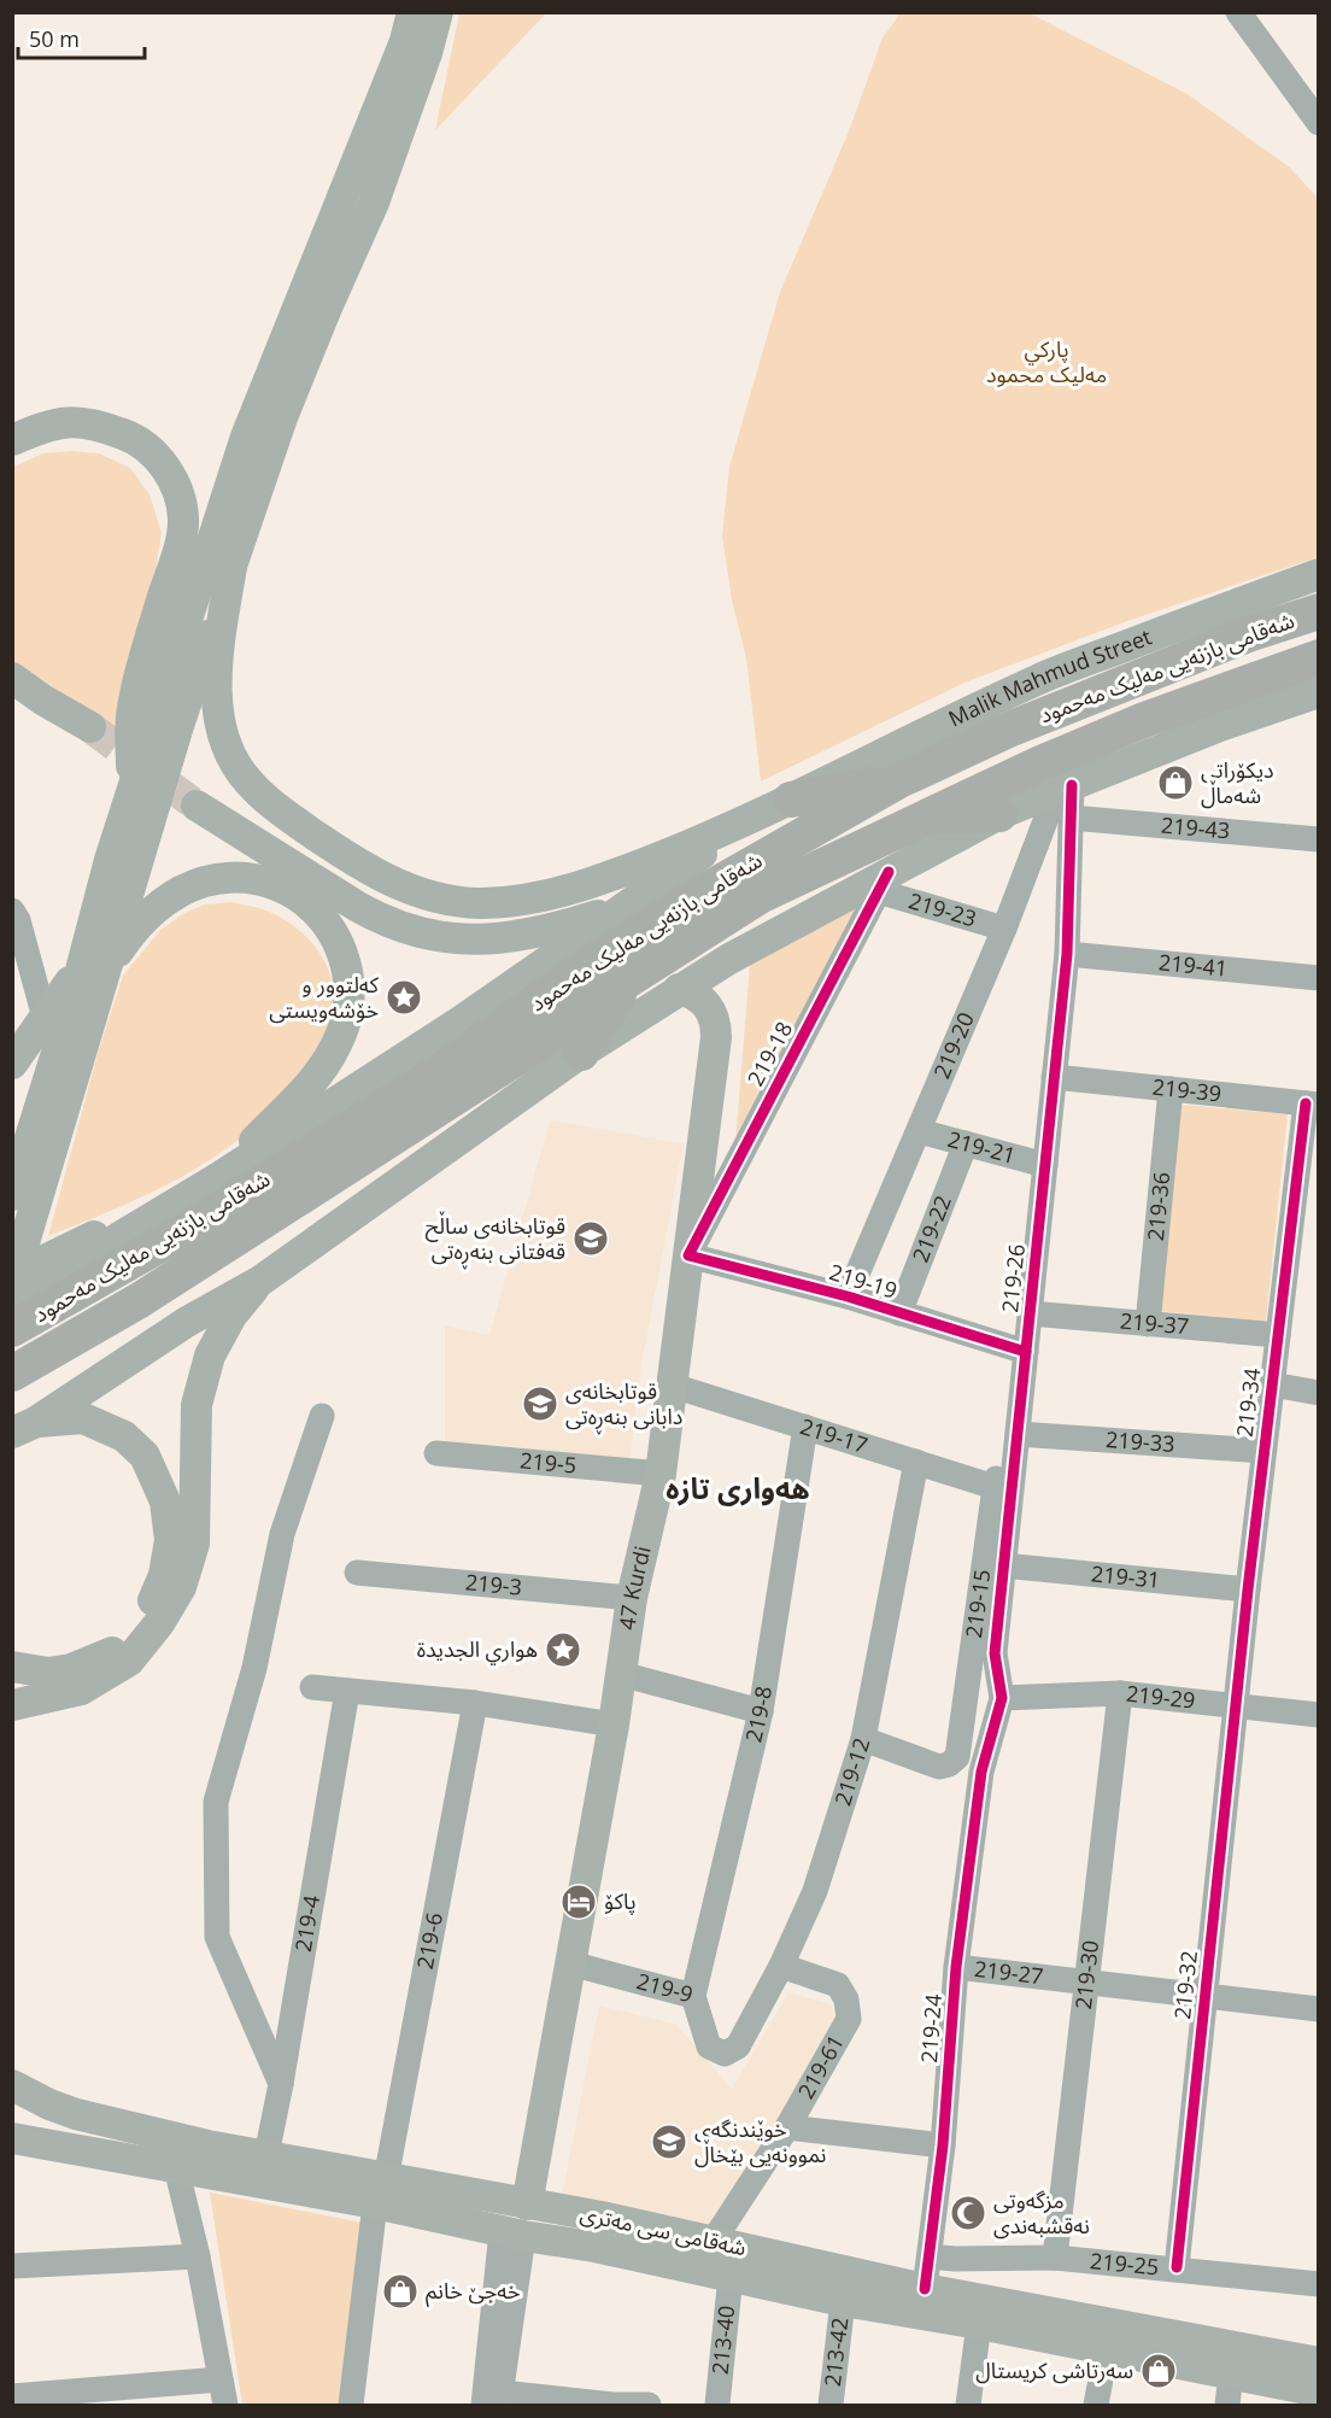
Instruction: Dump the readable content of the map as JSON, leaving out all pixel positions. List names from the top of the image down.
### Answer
{
  "streets": {
    "highway": ["شەقامی بازنەیی مەلیک مەحمود"],
    "main road": ["Malik Mahmud Street", "47 Kurdi", "شەقامی سی مەتری"],
    "street": [
      "219-43",
      "219-23",
      "219-41",
      "219-20",
      "219-18",
      "219-39",
      "219-21",
      "219-36",
      "219-22",
      "219-26",
      "219-19",
      "219-37",
      "219-34",
      "219-17",
      "219-33",
      "219-5",
      "219-31",
      "219-3",
      "219-15",
      "219-29",
      "219-8",
      "219-12",
      "219-4",
      "219-6",
      "219-27",
      "219-30",
      "219-32",
      "219-9",
      "219-24",
      "219-61",
      "219-25",
      "213-40",
      "213-42"
    ]
  },
  "crossings": [
    ["219-43", "219-20"],
    ["219-43", "219-26"],
    ["219-23", "219-20"],
    ["219-23", "219-18"],
    ["219-41", "219-26"],
    ["219-20", "219-21"],
    ["219-20", "219-26"],
    ["219-20", "219-19"],
    ["219-18", "219-19"],
    ["219-18", "47 Kurdi"],
    ["219-39", "219-36"],
    ["219-39", "219-26"],
    ["219-39", "219-34"],
    ["219-21", "219-22"],
    ["219-21", "219-26"],
    ["219-36", "219-37"],
    ["219-22", "219-19"],
    ["219-26", "219-19"],
    ["219-26", "219-37"],
    ["219-26", "219-33"],
    ["219-26", "219-31"],
    ["219-26", "219-15"],
    ["219-26", "219-29"],
    ["219-26", "219-24"],
    ["219-19", "47 Kurdi"],
    ["219-19", "219-15"],
    ["219-37", "219-34"],
    ["219-34", "219-33"],
    ["219-34", "219-31"],
    ["219-34", "219-29"],
    ["219-34", "219-32"],
    ["219-17", "47 Kurdi"],
    ["219-17", "219-15"],
    ["219-17", "219-8"],
    ["219-17", "219-12"],
    ["219-5", "47 Kurdi"],
    ["219-3", "47 Kurdi"],
    ["47 Kurdi", "219-9"],
    ["47 Kurdi", "شەقامی سی مەتری"],
    ["219-15", "219-12"],
    ["219-29", "219-30"],
    ["219-29", "219-32"],
    ["219-8", "219-9"],
    ["219-12", "219-9"],
    ["219-12", "219-61"],
    ["219-4", "شەقامی سی مەتری"],
    ["219-6", "شەقامی سی مەتری"],
    ["219-27", "219-30"],
    ["219-27", "219-32"],
    ["219-27", "219-24"],
    ["219-30", "219-25"],
    ["219-32", "219-25"],
    ["219-24", "شەقامی سی مەتری"],
    ["219-24", "219-25"],
    ["219-61", "شەقامی سی مەتری"],
    ["شەقامی سی مەتری", "213-40"],
    ["شەقامی سی مەتری", "213-42"]
  ],
  "districts": ["هەواری تازە"],
  "parks": ["پارکي مەليک محمود"],
  "places": {
    "shop": ["دیکۆراتی شەماڵ", "خەجێ خانم", "سەرتاشی کریستال"],
    "place": ["کەلتوور و خۆشەویستی", "هواري الجديدة"],
    "school or university": ["قوتابخانەی ساڵح قەفتانی بنەڕەتی", "قوتابخانەی دابانی بنەڕەتی", "خوێندنگەی نموونەیی بێخاڵ"],
    "hotel": ["پاکۆ"],
    "mosque": ["مزگەوتی نەقشبەندی"]
  },
  "scale_bar": "50 m"
}
